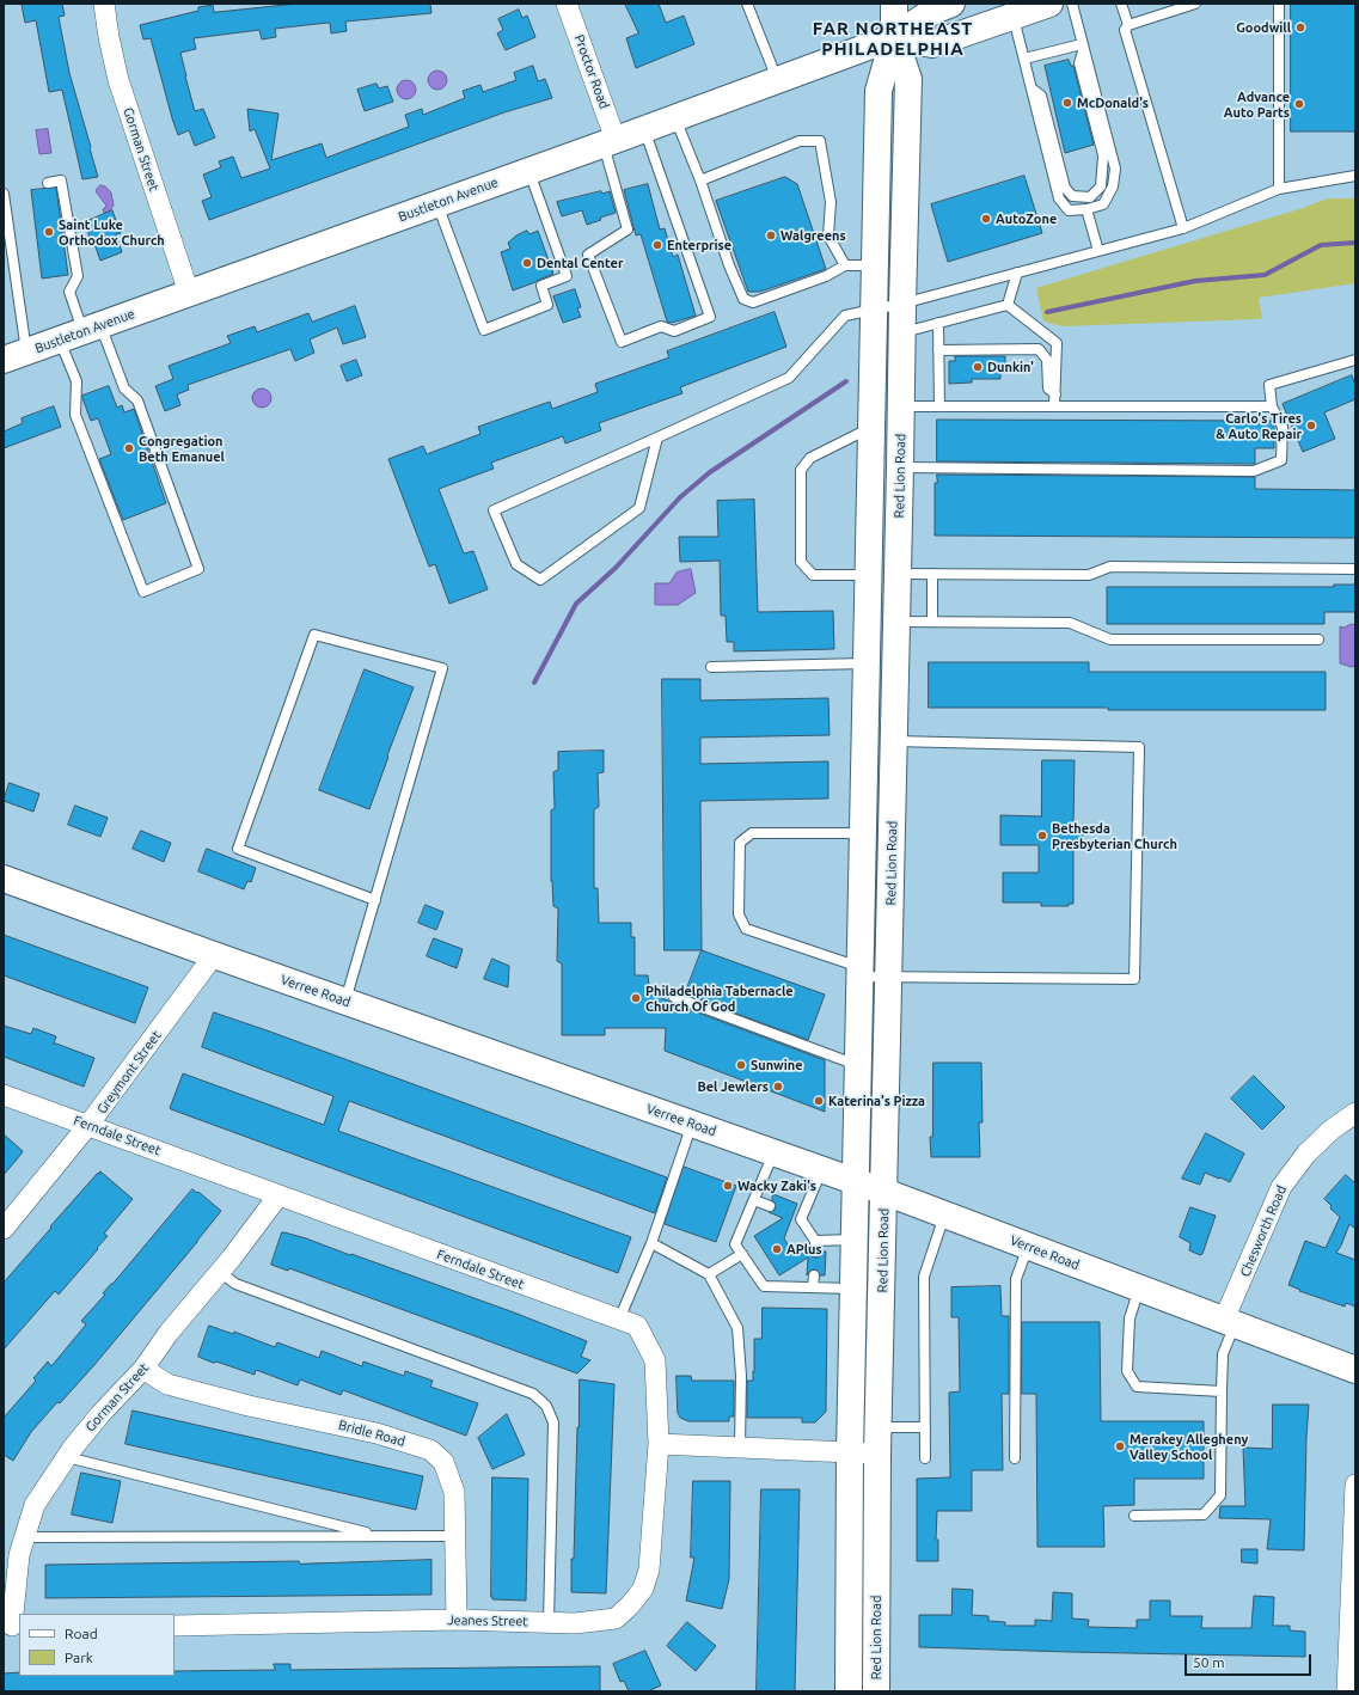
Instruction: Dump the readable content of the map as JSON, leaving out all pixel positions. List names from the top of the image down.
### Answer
{
  "streets": {
    "main road": ["Bustleton Avenue", "Red Lion Road", "Verree Road"],
    "street": [
      "Proctor Road",
      "Gorman Street",
      "Greymont Street",
      "Ferndale Street",
      "Chesworth Road",
      "Bridle Road",
      "Jeanes Street"
    ]
  },
  "crossings": [
    ["Proctor Road", "Bustleton Avenue"],
    ["Gorman Street", "Bustleton Avenue"],
    ["Gorman Street", "Ferndale Street"],
    ["Gorman Street", "Bridle Road"],
    ["Bustleton Avenue", "Red Lion Road"],
    ["Red Lion Road", "Verree Road"],
    ["Verree Road", "Greymont Street"],
    ["Verree Road", "Chesworth Road"],
    ["Greymont Street", "Ferndale Street"],
    ["Ferndale Street", "Jeanes Street"],
    ["Bridle Road", "Jeanes Street"]
  ],
  "districts": ["FAR NORTHEAST PHILADELPHIA"],
  "places": [
    "Goodwill",
    "McDonald's",
    "Advance Auto Parts",
    "AutoZone",
    "Saint Luke Orthodox Church",
    "Walgreens",
    "Enterprise",
    "Dental Center",
    "Dunkin'",
    "Carlo's Tires & Auto Repair",
    "Congregation Beth Emanuel",
    "Bethesda Presbyterian Church",
    "Philadelphia Tabernacle Church Of God",
    "Sunwine",
    "Bel Jewlers",
    "Katerina's Pizza",
    "Wacky Zaki's",
    "APlus",
    "Merakey Allegheny Valley School"
  ],
  "legend": ["Road", "Park"],
  "scale_bar": "50 m"
}
